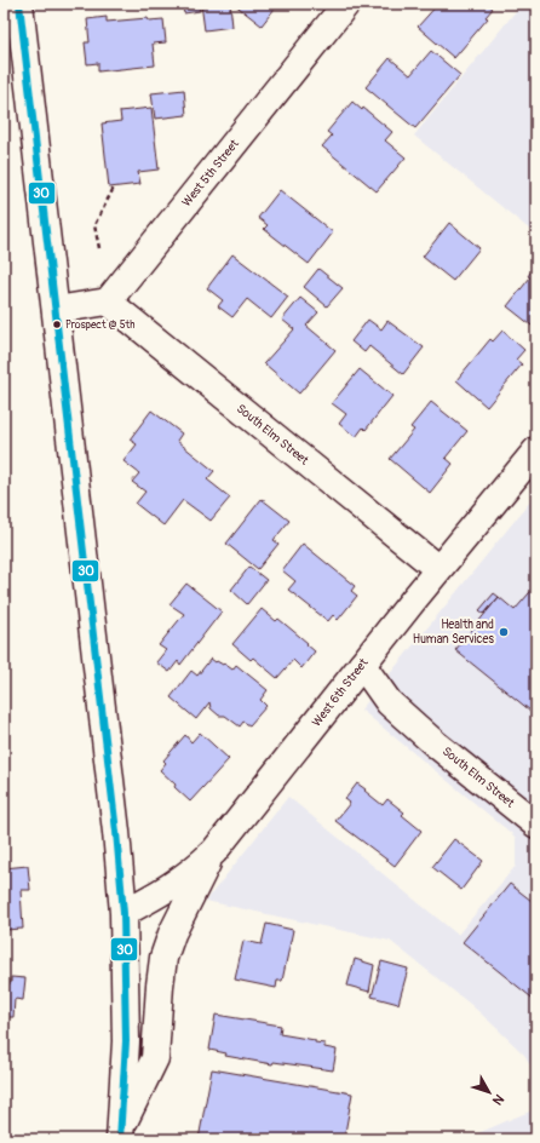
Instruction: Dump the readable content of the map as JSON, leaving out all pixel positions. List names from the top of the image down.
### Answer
{
  "streets": {
    "main road": ["West 5th Street", "South Elm Street", "West 6th Street"]
  },
  "crossings": [
    ["West 5th Street", "South Elm Street"],
    ["South Elm Street", "West 6th Street"]
  ],
  "places": ["Prospect @ 5th", "Health and Human Services"],
  "lines": ["transit line 30"],
  "north": "bottom right"
}
